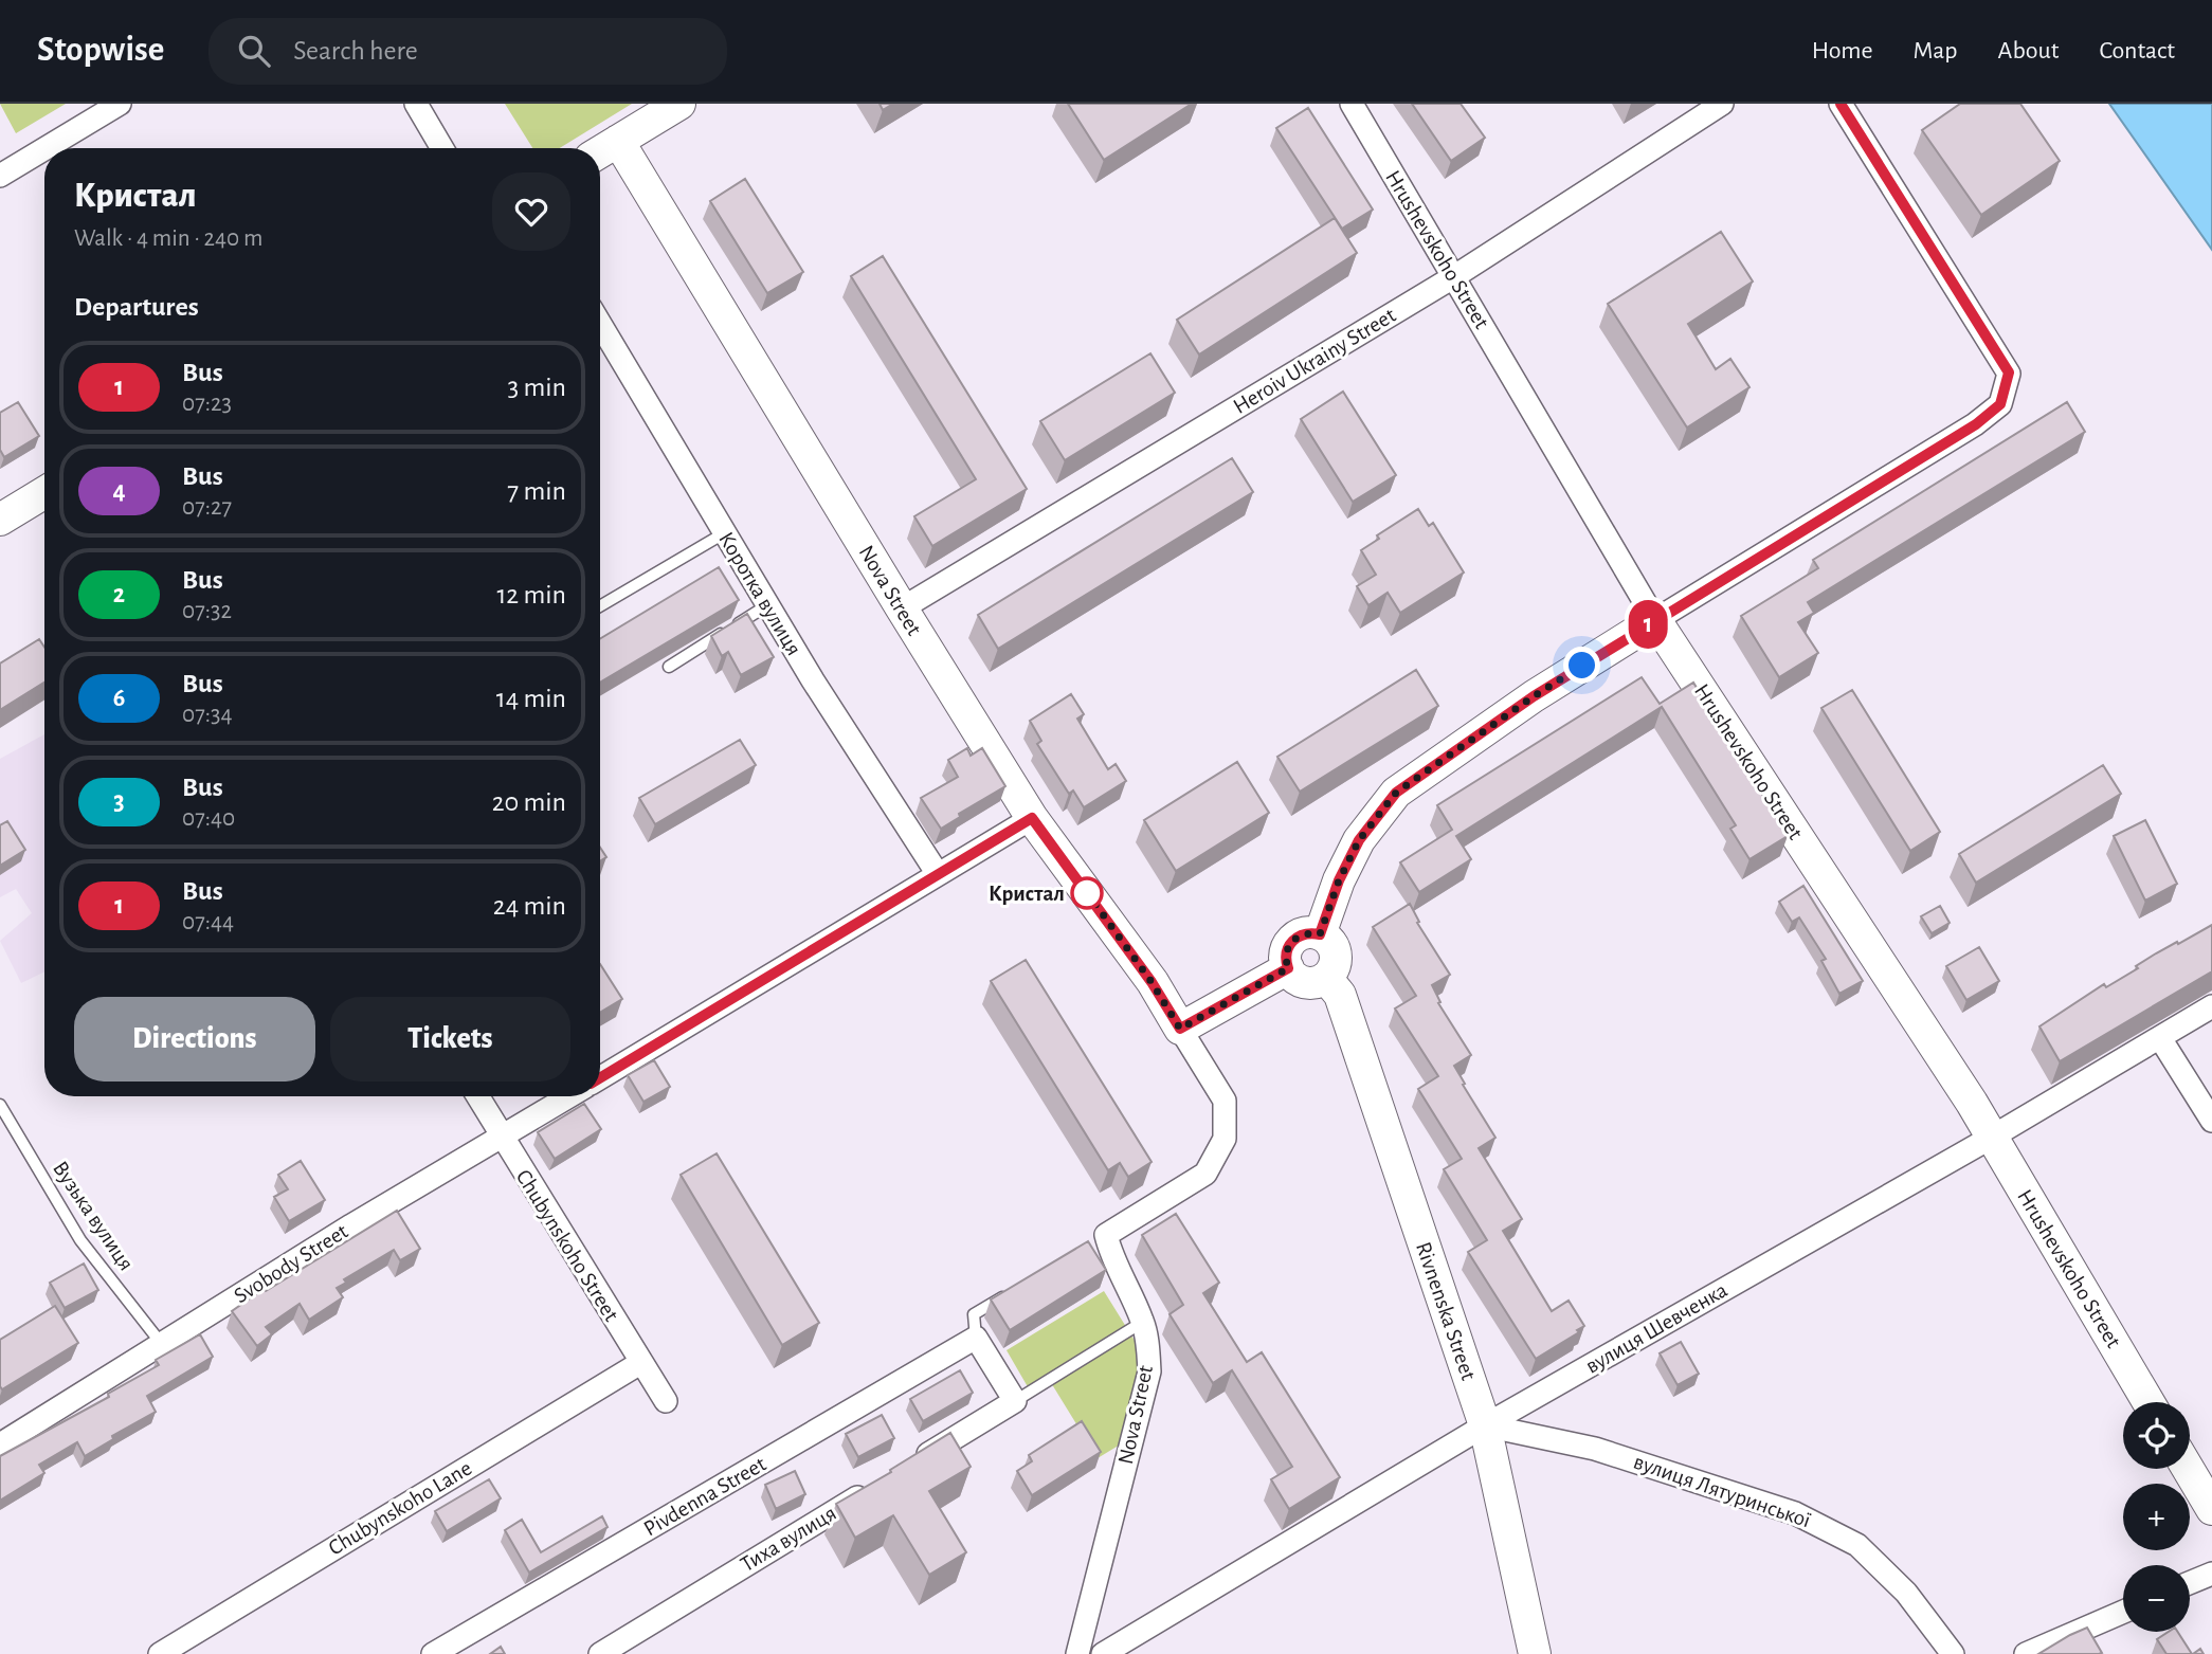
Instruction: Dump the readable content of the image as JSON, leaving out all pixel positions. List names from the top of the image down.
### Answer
{
  "streets": {
    "street": [
      "Hrushevskoho Street",
      "Heroiv Ukrainy Street",
      "Nova Street",
      "Коротка вулиця",
      "Chubynskoho Street",
      "Svobody Street",
      "Rivnenska Street",
      "вулиця Шевченка",
      "вулиця Лятуринської",
      "Pivdenna Street",
      "Chubynskoho Lane",
      "Тиха вулиця"
    ],
    "lane": ["Вузька вулиця"]
  },
  "crossings": [
    ["Hrushevskoho Street", "Heroiv Ukrainy Street"],
    ["Hrushevskoho Street", "вулиця Шевченка"],
    ["Heroiv Ukrainy Street", "Nova Street"],
    ["Вузька вулиця", "Svobody Street"],
    ["Chubynskoho Street", "Svobody Street"],
    ["Chubynskoho Street", "Chubynskoho Lane"],
    ["Rivnenska Street", "вулиця Шевченка"],
    ["Rivnenska Street", "вулиця Лятуринської"],
    ["вулиця Шевченка", "вулиця Лятуринської"]
  ],
  "places": ["Кристал"],
  "lines": ["bus line 1"],
  "page": {
    "header": "Stopwise",
    "search": "Search here",
    "nav": [
      "Home",
      "Map",
      "About",
      "Contact"
    ],
    "on_map": "1",
    "heading": [
      ["Кристал", "Walk · 4 min · 240 m"],
      "Departures"
    ],
    "list": [
      {
        "mark": "1",
        "name": "Bus",
        "note": "07:23",
        "value": "3 min"
      },
      {
        "mark": "4",
        "name": "Bus",
        "note": "07:27",
        "value": "7 min"
      },
      {
        "mark": "2",
        "name": "Bus",
        "note": "07:32",
        "value": "12 min"
      },
      {
        "mark": "6",
        "name": "Bus",
        "note": "07:34",
        "value": "14 min"
      },
      {
        "mark": "3",
        "name": "Bus",
        "note": "07:40",
        "value": "20 min"
      },
      {
        "mark": "1",
        "name": "Bus",
        "note": "07:44",
        "value": "24 min"
      }
    ],
    "buttons": ["Directions", "Tickets"],
    "map_buttons": ["+", "−"]
  }
}
